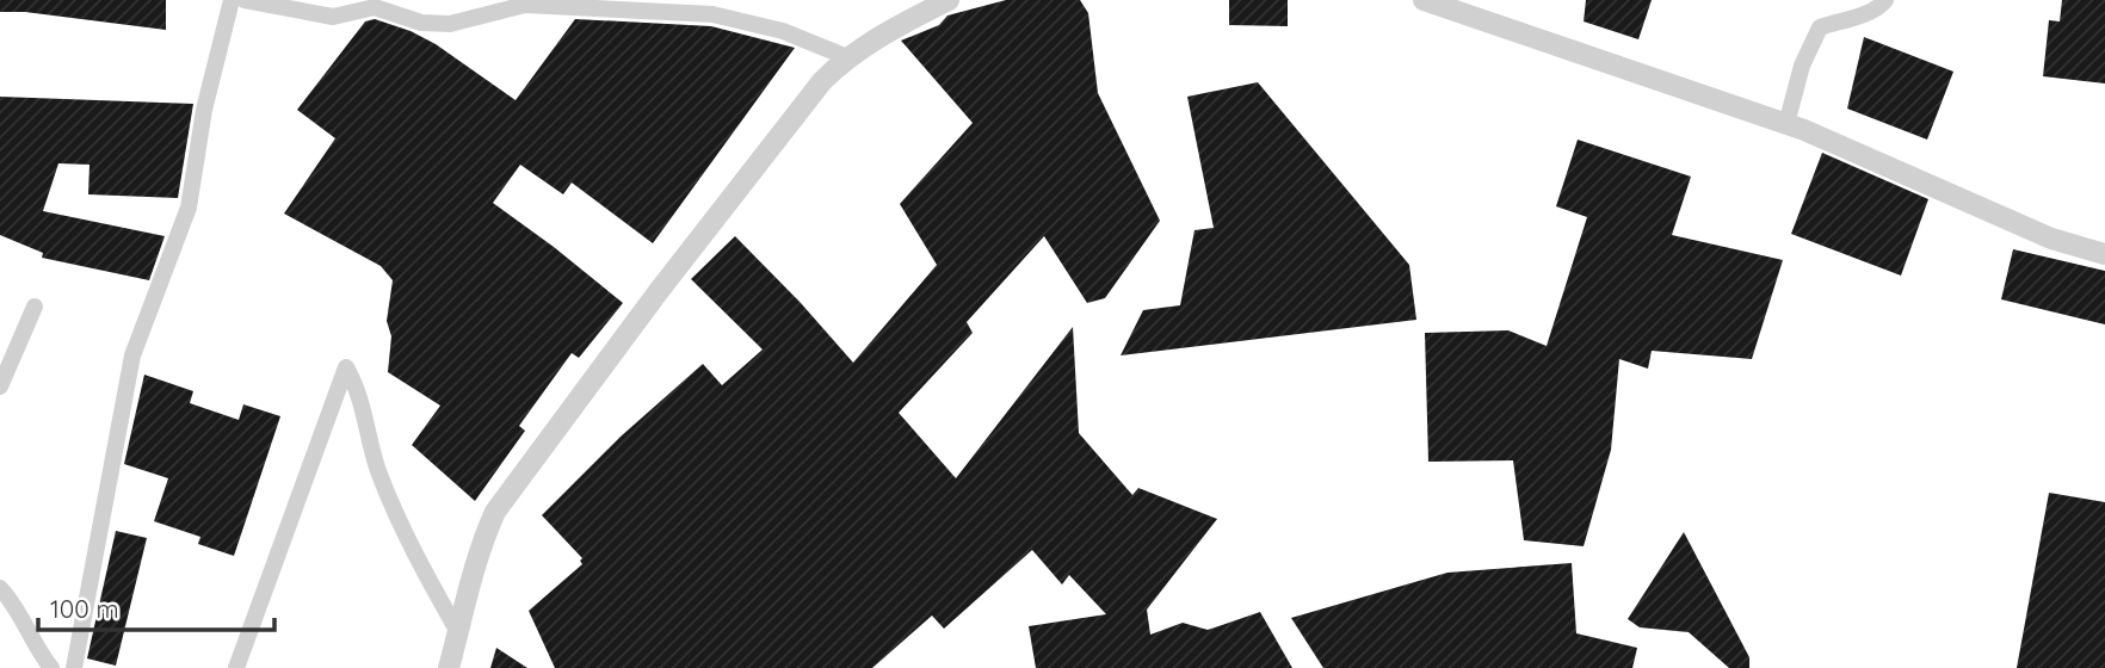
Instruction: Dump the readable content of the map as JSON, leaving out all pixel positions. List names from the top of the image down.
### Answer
{
  "scale_bar": "100 m"
}
